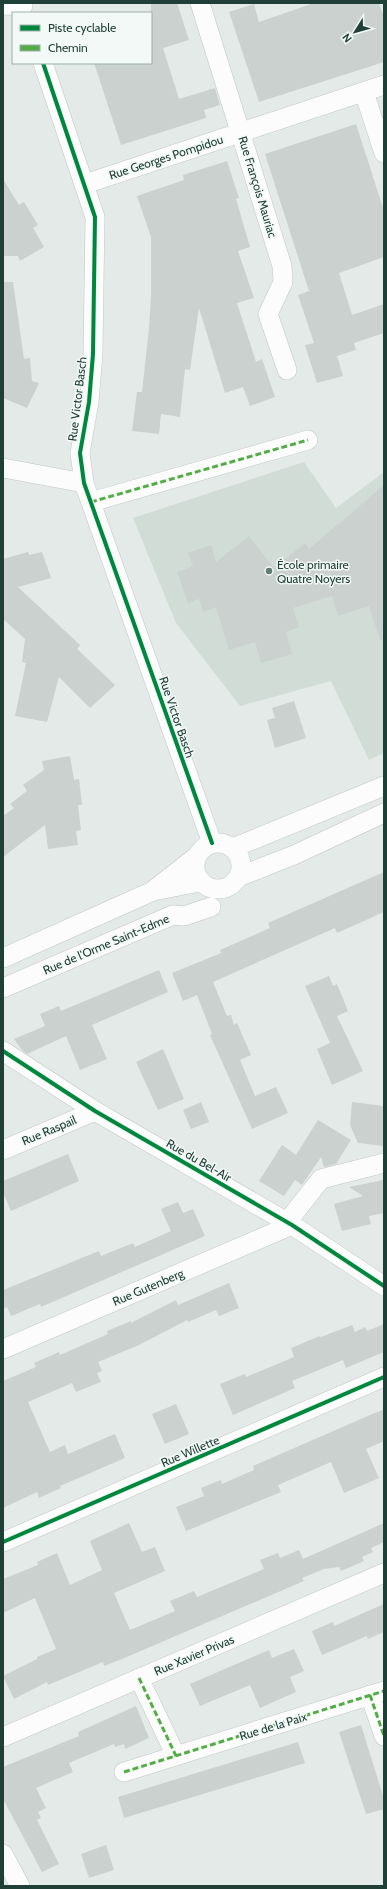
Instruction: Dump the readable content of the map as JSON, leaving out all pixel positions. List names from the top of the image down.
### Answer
{
  "streets": {
    "street": [
      "Rue Georges Pompidou",
      "Rue François Mauriac",
      "Rue Victor Basch",
      "Rue de l'Orme Saint-Edme",
      "Rue Raspail",
      "Rue du Bel-Air",
      "Rue Gutenberg",
      "Rue Willette",
      "Rue Xavier Privas",
      "Rue de la Paix"
    ]
  },
  "crossings": [
    ["Rue Georges Pompidou", "Rue François Mauriac"],
    ["Rue Georges Pompidou", "Rue Victor Basch"],
    ["Rue Raspail", "Rue du Bel-Air"],
    ["Rue du Bel-Air", "Rue Gutenberg"]
  ],
  "places": ["École primaire Quatre Noyers"],
  "legend": ["Piste cyclable", "Chemin"],
  "north": "bottom left"
}
